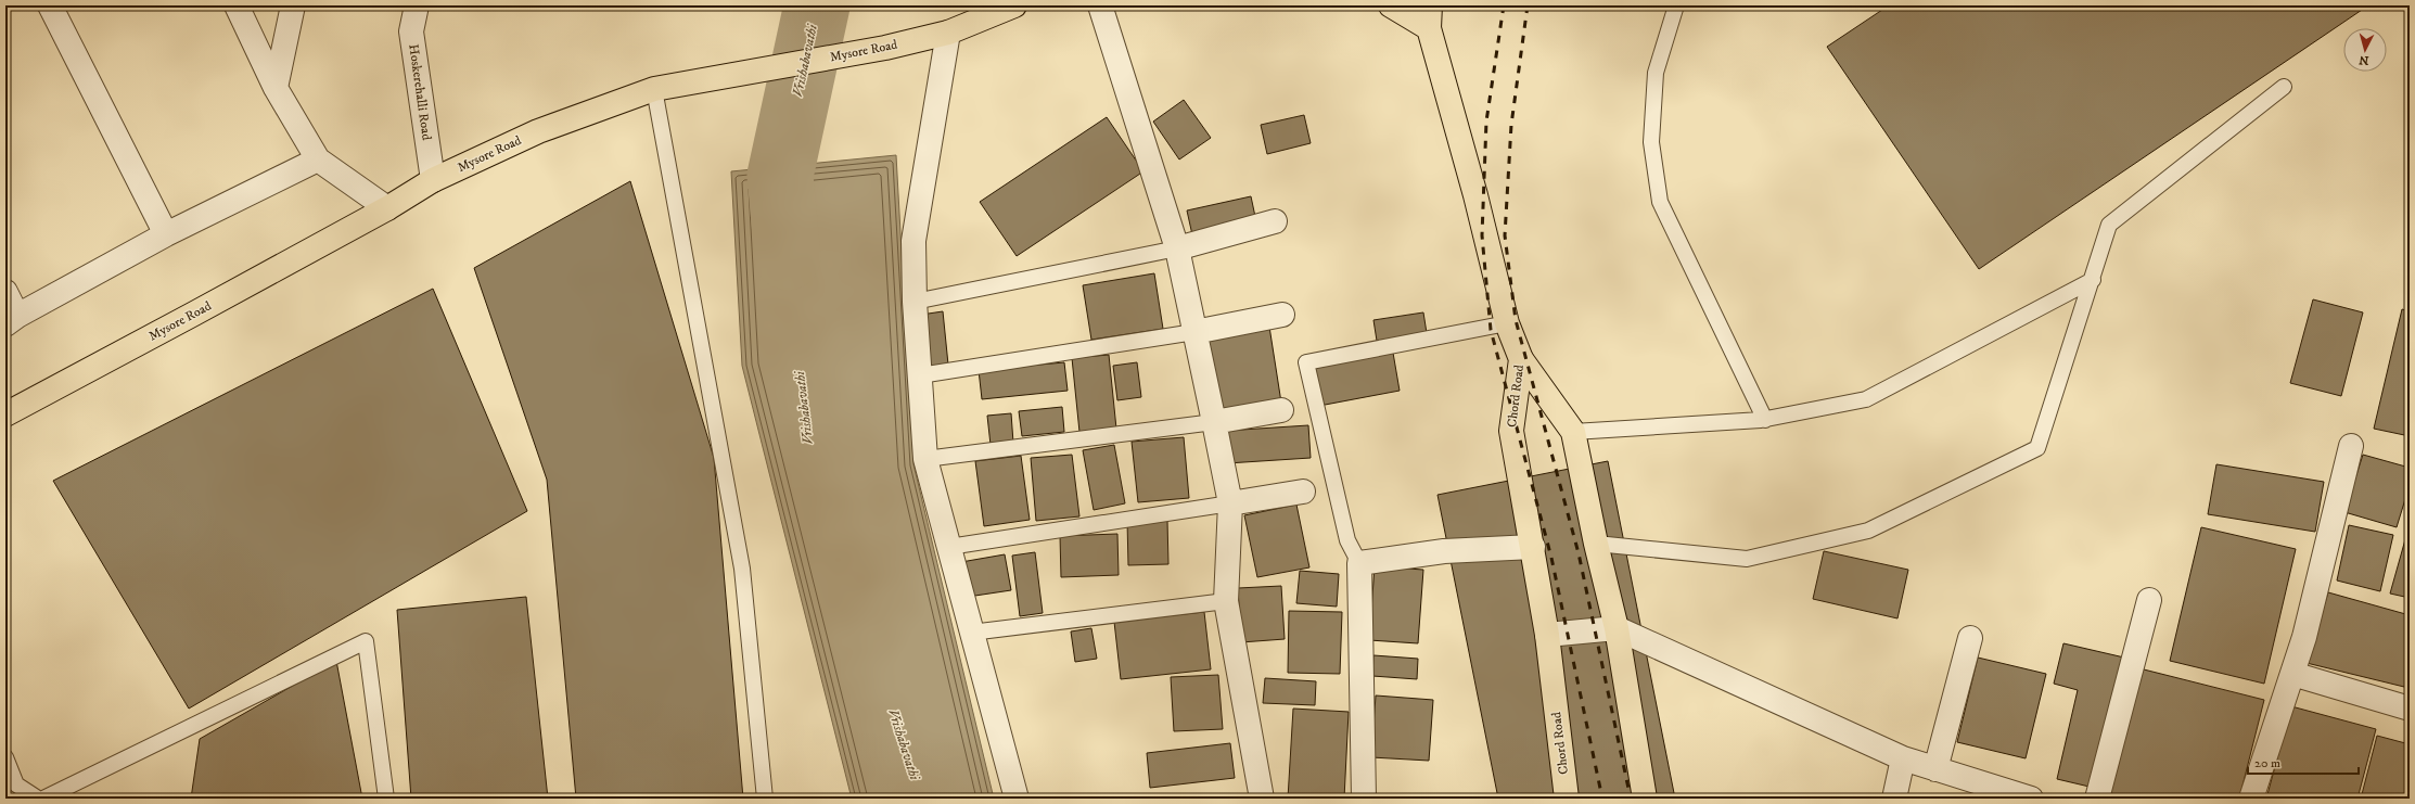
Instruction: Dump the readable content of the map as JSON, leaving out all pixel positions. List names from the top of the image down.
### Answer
{
  "streets": {
    "main road": ["Mysore Road", "Chord Road"],
    "street": ["Hoskerehalli Road"]
  },
  "crossings": [
    ["Mysore Road", "Hoskerehalli Road"]
  ],
  "water": ["Vrishabavathi"],
  "scale_bar": "20 m",
  "north": "bottom"
}
